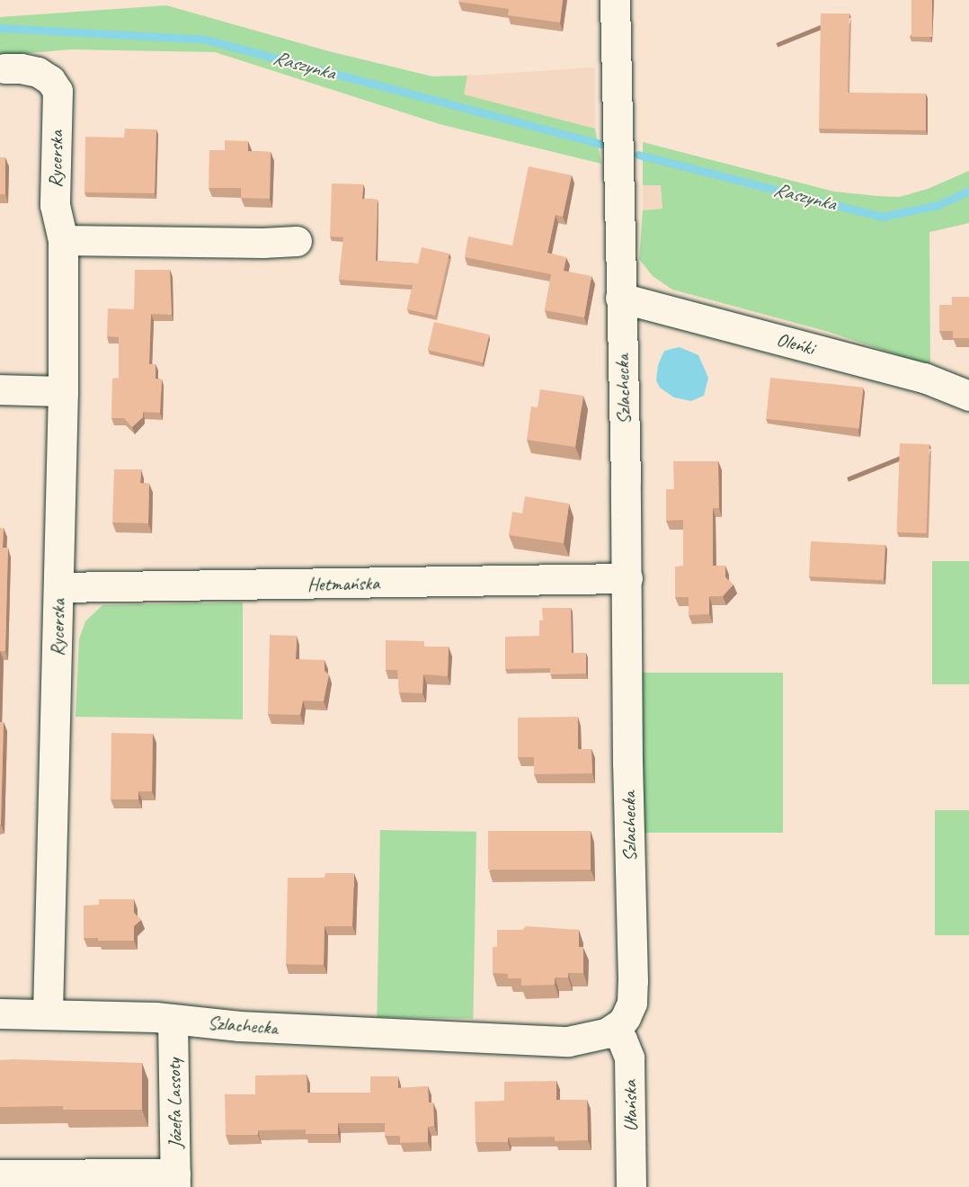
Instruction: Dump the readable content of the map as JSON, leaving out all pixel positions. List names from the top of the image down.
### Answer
{
  "streets": {
    "street": [
      "Rycerska",
      "Oleńki",
      "Szlachecka",
      "Hetmańska",
      "Józefa Lassoty",
      "Ułańska"
    ]
  },
  "crossings": [
    ["Rycerska", "Szlachecka"],
    ["Rycerska", "Hetmańska"],
    ["Oleńki", "Szlachecka"],
    ["Szlachecka", "Hetmańska"],
    ["Szlachecka", "Józefa Lassoty"],
    ["Szlachecka", "Ułańska"]
  ],
  "water": ["Raszynka"]
}
